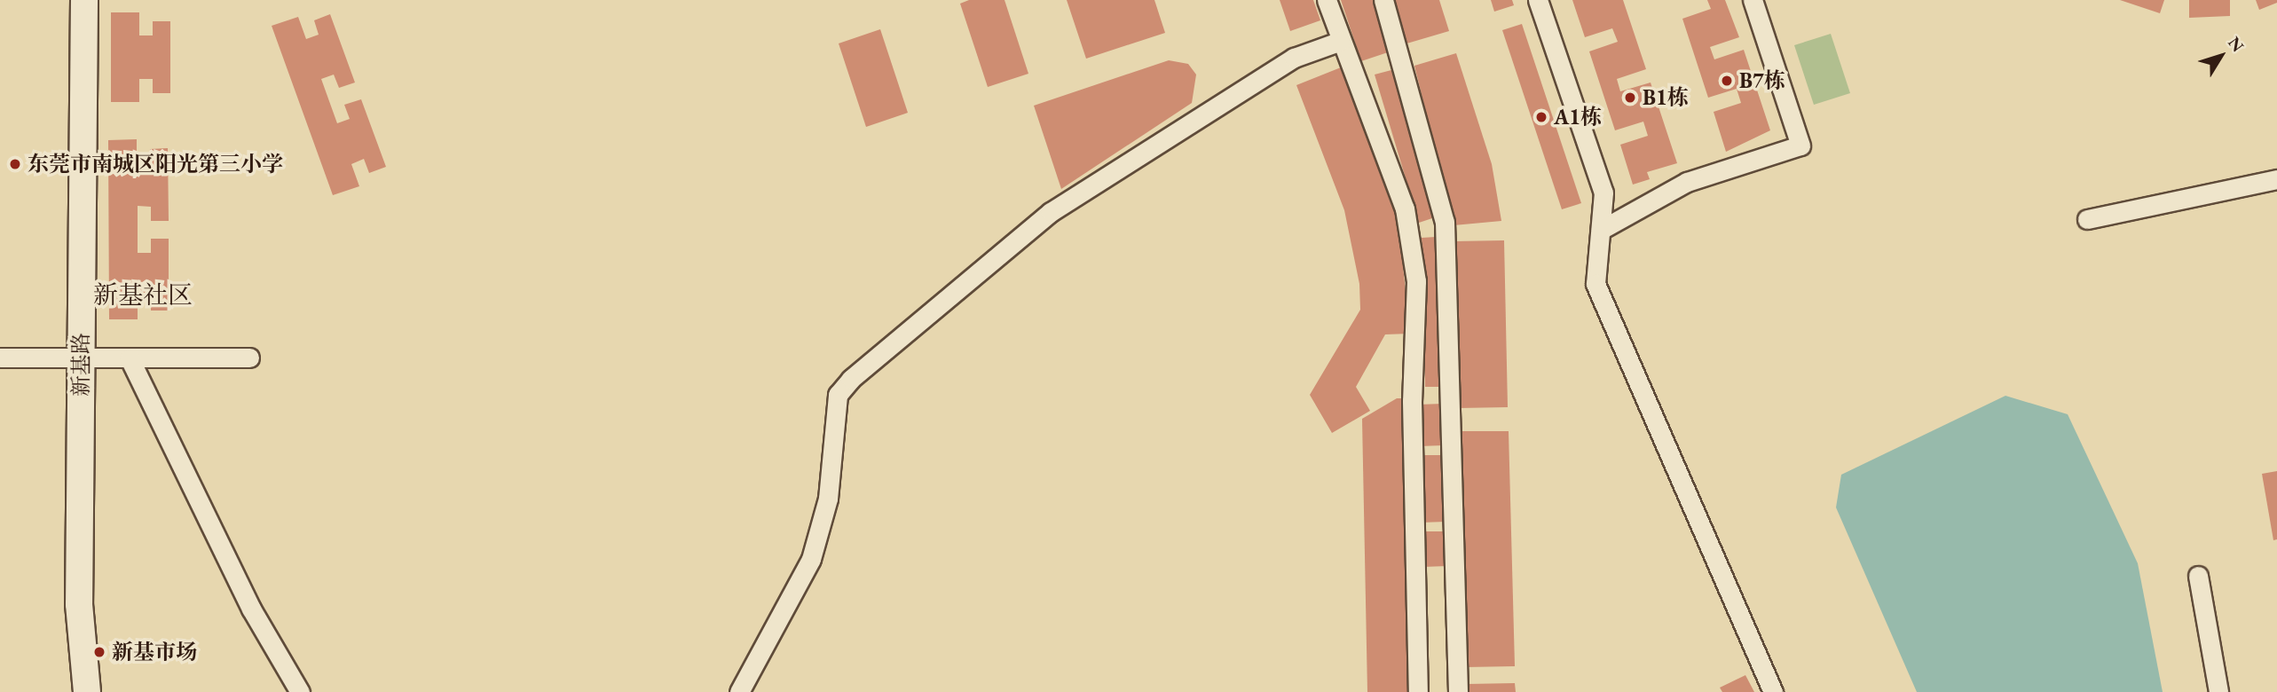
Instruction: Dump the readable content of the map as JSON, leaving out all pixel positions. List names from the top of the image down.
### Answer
{
  "streets": {
    "street": ["新基路"]
  },
  "districts": ["新基社区"],
  "places": [
    "B7栋",
    "B1栋",
    "A1栋",
    "东莞市南城区阳光第三小学",
    "新基市场"
  ],
  "north": "top right"
}
